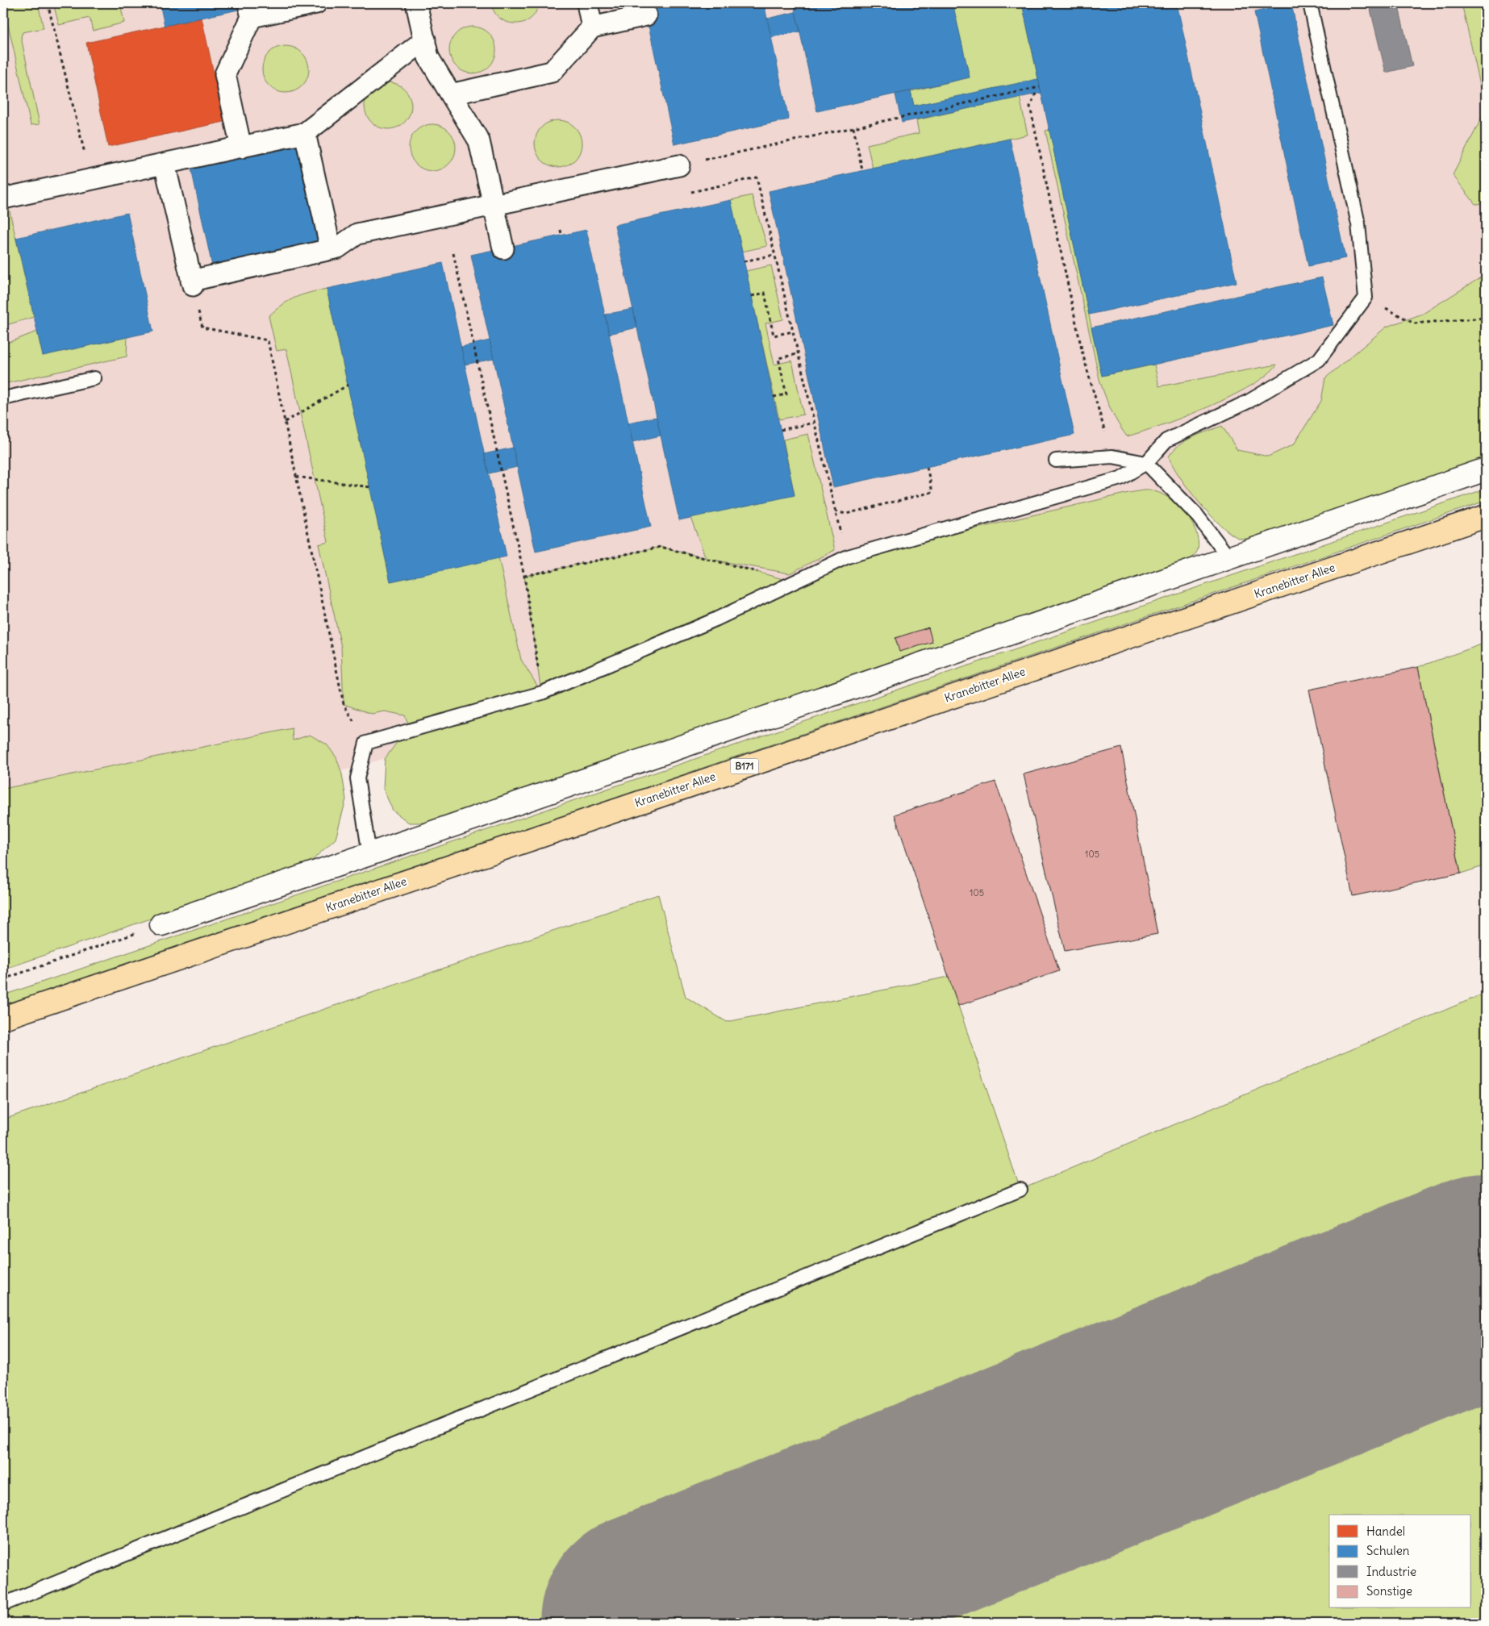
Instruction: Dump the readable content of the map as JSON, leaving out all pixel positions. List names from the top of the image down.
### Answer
{
  "streets": {
    "main road": ["Kranebitter Allee", "B171"]
  },
  "house_numbers": ["105", "105"],
  "legend": [
    "Handel",
    "Schulen",
    "Industrie",
    "Sonstige"
  ]
}
